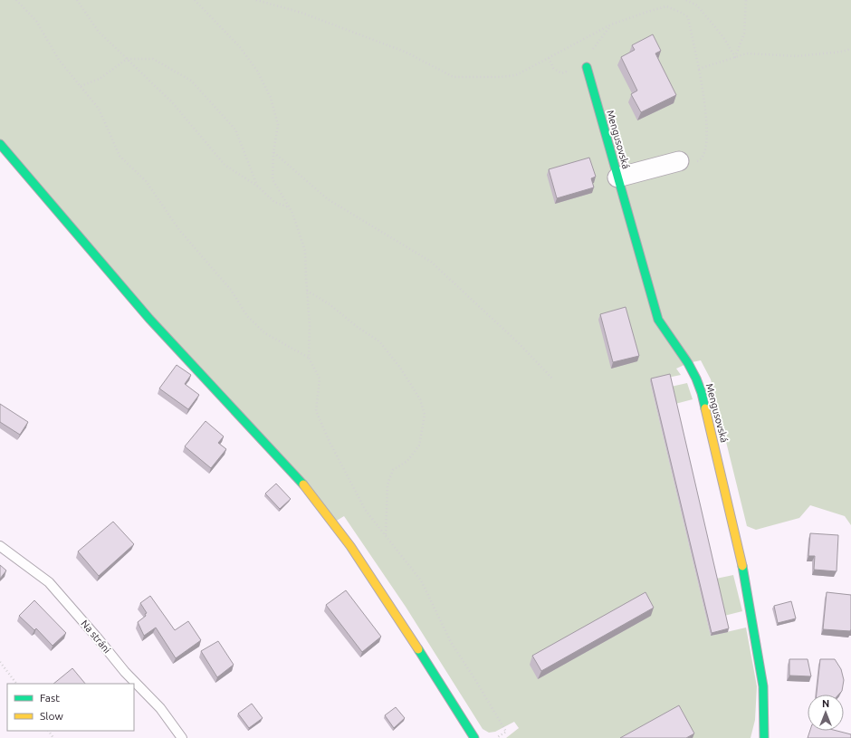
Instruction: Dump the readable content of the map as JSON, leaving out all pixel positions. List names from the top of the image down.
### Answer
{
  "streets": {
    "street": ["Mengusovská"],
    "lane": ["Na stráni"]
  },
  "legend": ["Fast", "Slow"],
  "north": "top"
}
